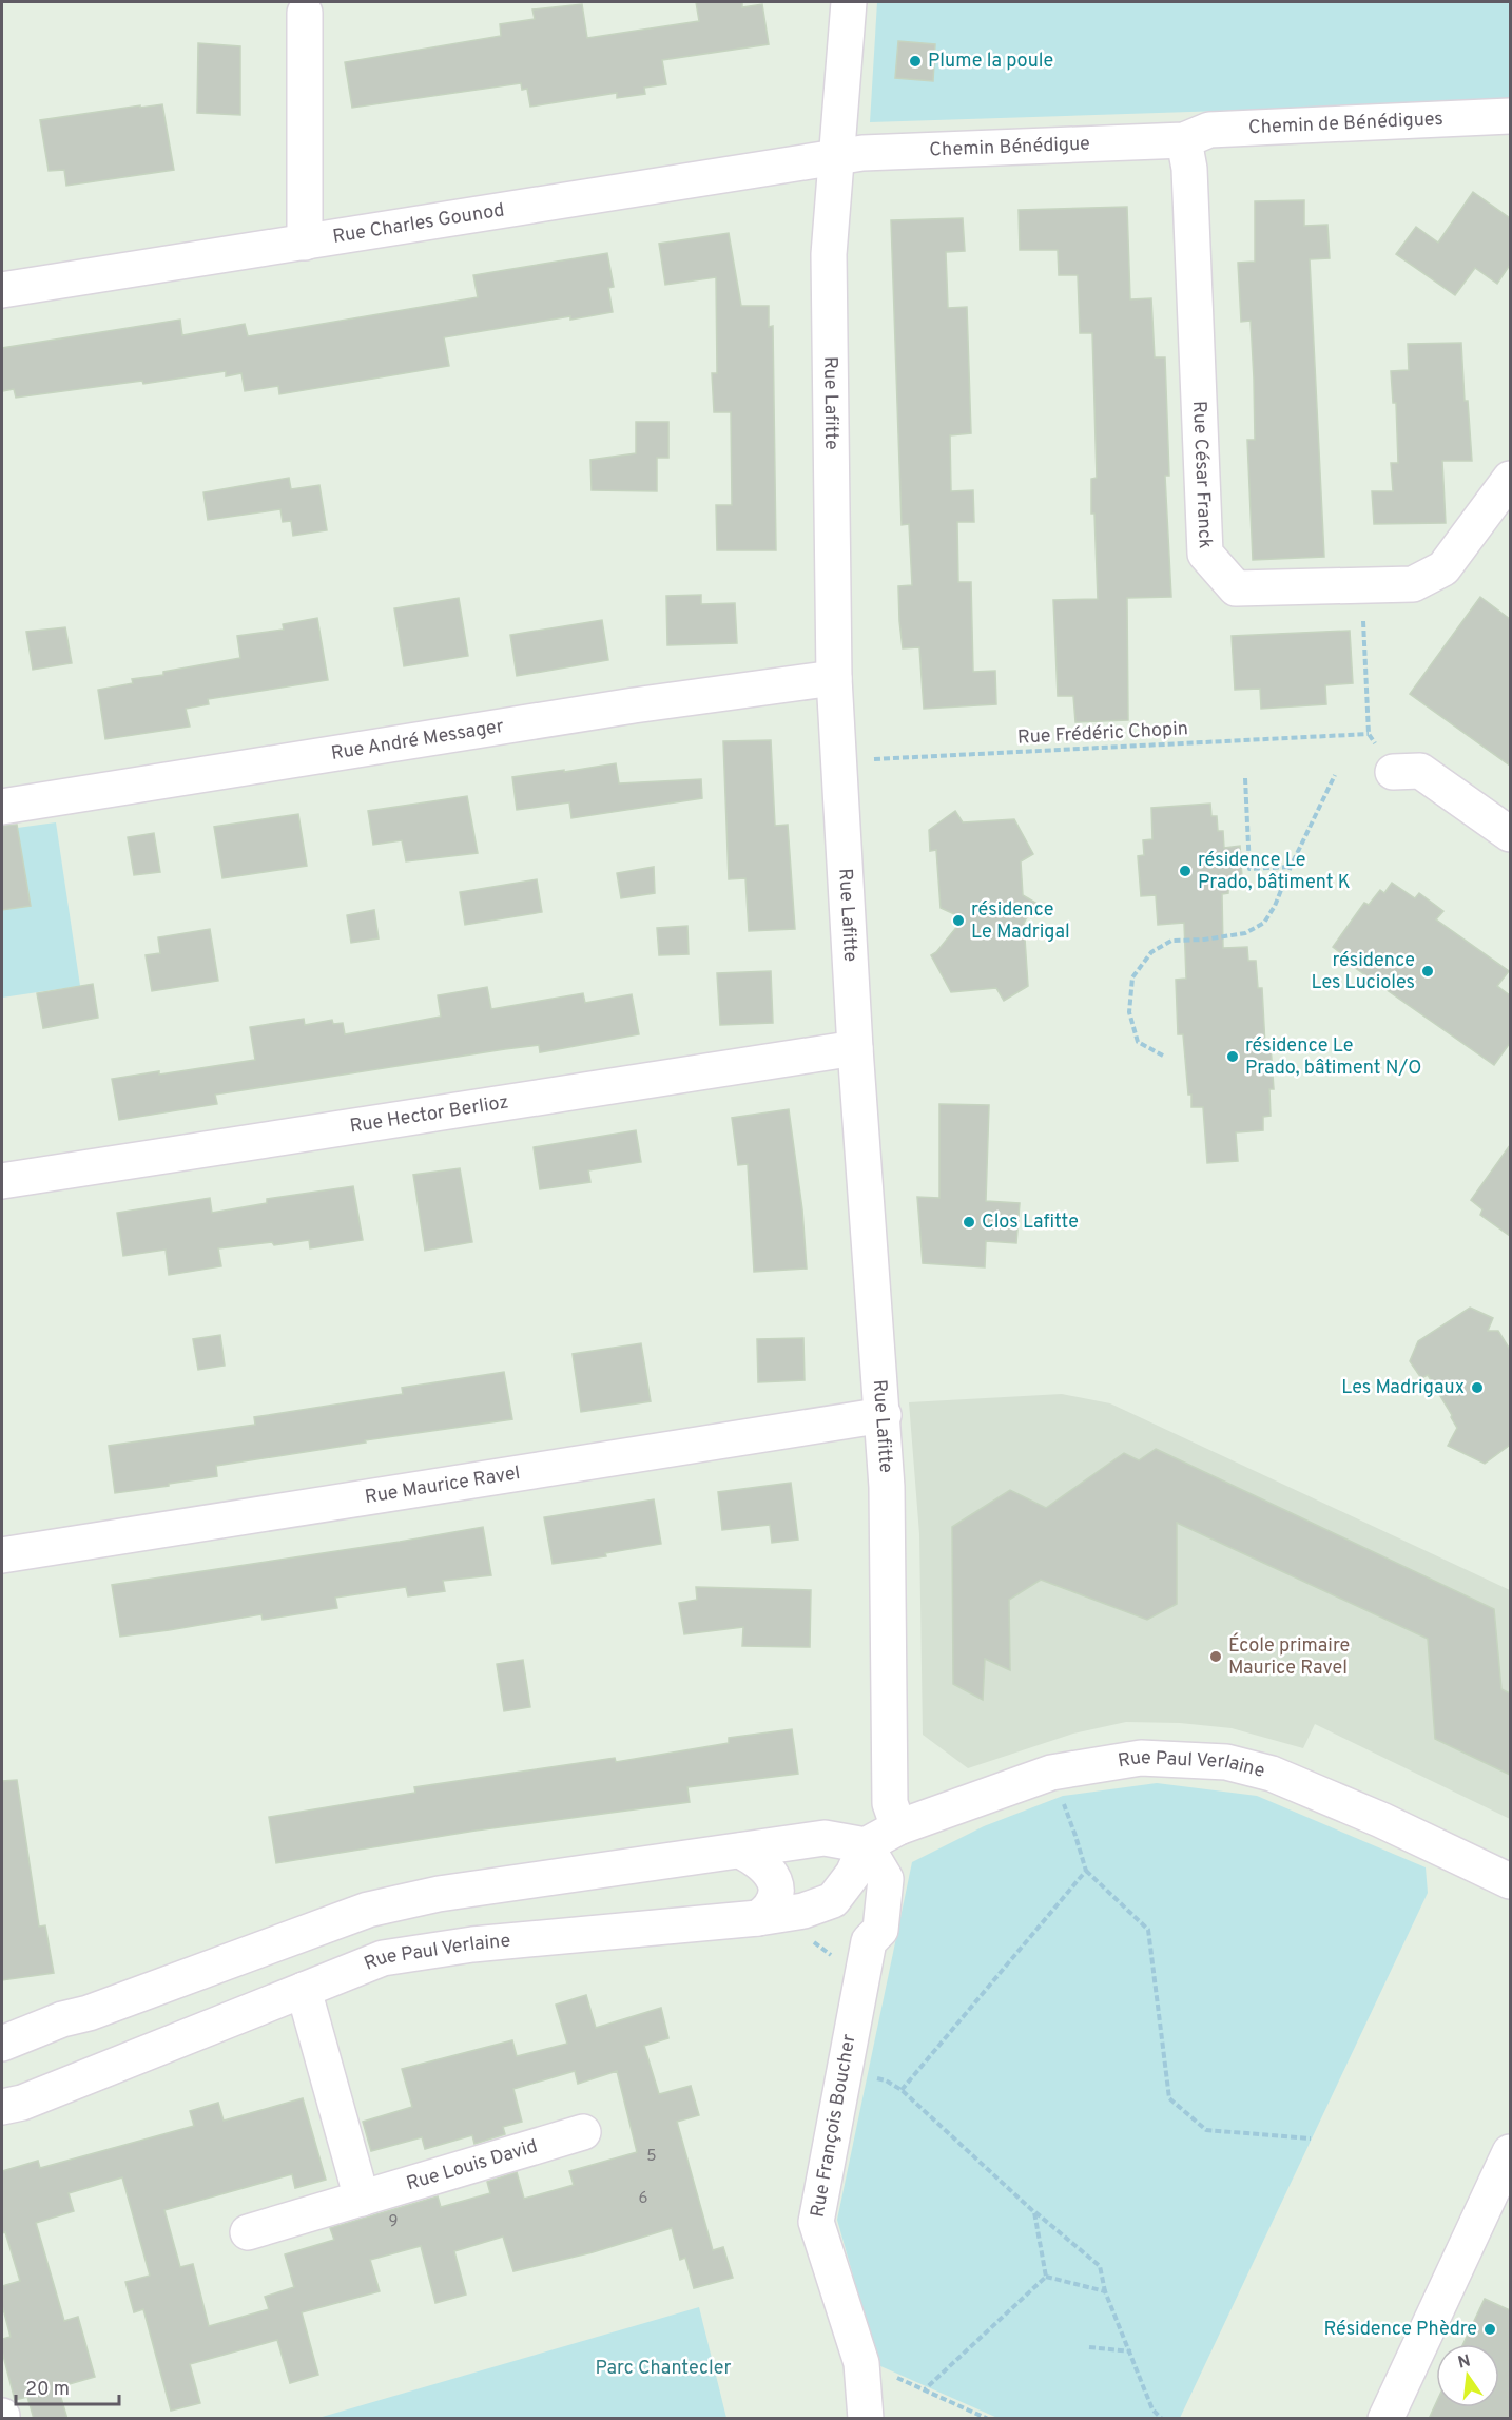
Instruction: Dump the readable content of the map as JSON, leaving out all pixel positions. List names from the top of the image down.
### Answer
{
  "streets": {
    "street": [
      "Chemin de Bénédigues",
      "Chemin Bénédigue",
      "Rue Charles Gounod",
      "Rue Lafitte",
      "Rue César Franck",
      "Rue André Messager",
      "Rue Hector Berlioz",
      "Rue Maurice Ravel",
      "Rue Paul Verlaine",
      "Rue François Boucher",
      "Rue Louis David"
    ],
    "path": ["Rue Frédéric Chopin"]
  },
  "crossings": [
    ["Chemin de Bénédigues", "Chemin Bénédigue"],
    ["Chemin de Bénédigues", "Rue César Franck"],
    ["Chemin Bénédigue", "Rue Charles Gounod"],
    ["Chemin Bénédigue", "Rue Lafitte"],
    ["Chemin Bénédigue", "Rue César Franck"],
    ["Rue Charles Gounod", "Rue Lafitte"],
    ["Rue Lafitte", "Rue Frédéric Chopin"],
    ["Rue Lafitte", "Rue André Messager"],
    ["Rue Lafitte", "Rue Hector Berlioz"],
    ["Rue Lafitte", "Rue Maurice Ravel"],
    ["Rue Lafitte", "Rue Paul Verlaine"],
    ["Rue Paul Verlaine", "Rue François Boucher"]
  ],
  "parks": ["Parc Chantecler"],
  "places": [
    "Plume la poule",
    "résidence Le Prado, bâtiment K",
    "résidence Le Madrigal",
    "résidence Les Lucioles",
    "résidence Le Prado, bâtiment N/O",
    "Clos Lafitte",
    "Les Madrigaux",
    "École primaire Maurice Ravel",
    "Résidence Phèdre"
  ],
  "house_numbers": ["5", "6", "9"],
  "scale_bar": "20 m",
  "north": "top"
}
